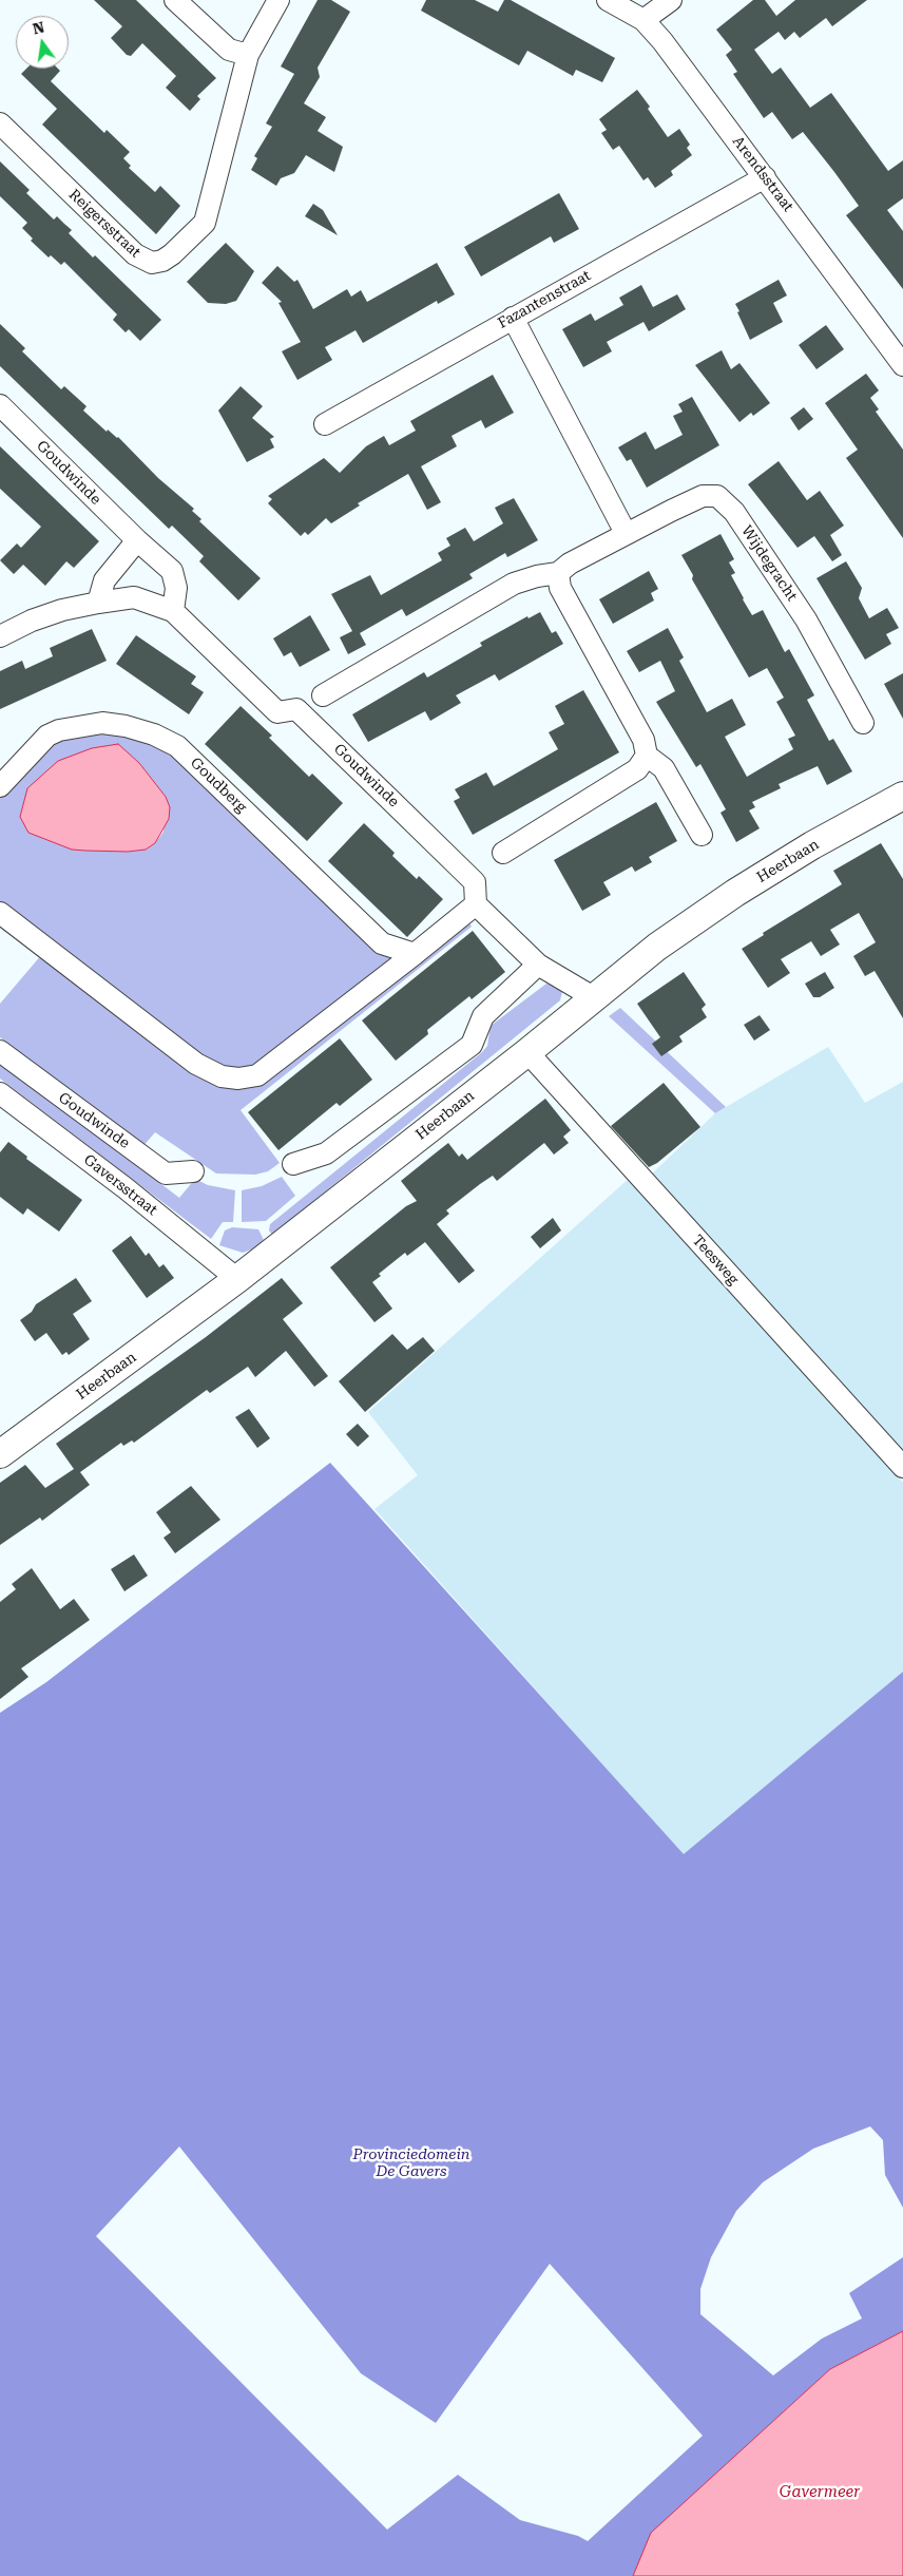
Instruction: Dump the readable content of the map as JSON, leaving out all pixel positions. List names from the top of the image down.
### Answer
{
  "streets": {
    "street": [
      "Arendsstraat",
      "Reigersstraat",
      "Fazantenstraat",
      "Goudwinde",
      "Wijdegracht",
      "Goudberg",
      "Heerbaan",
      "Gaversstraat",
      "Teesweg"
    ]
  },
  "crossings": [
    ["Arendsstraat", "Fazantenstraat"],
    ["Heerbaan", "Gaversstraat"],
    ["Heerbaan", "Teesweg"]
  ],
  "water": ["Gavermeer"],
  "parks": ["Provinciedomein De Gavers"],
  "north": "top"
}
